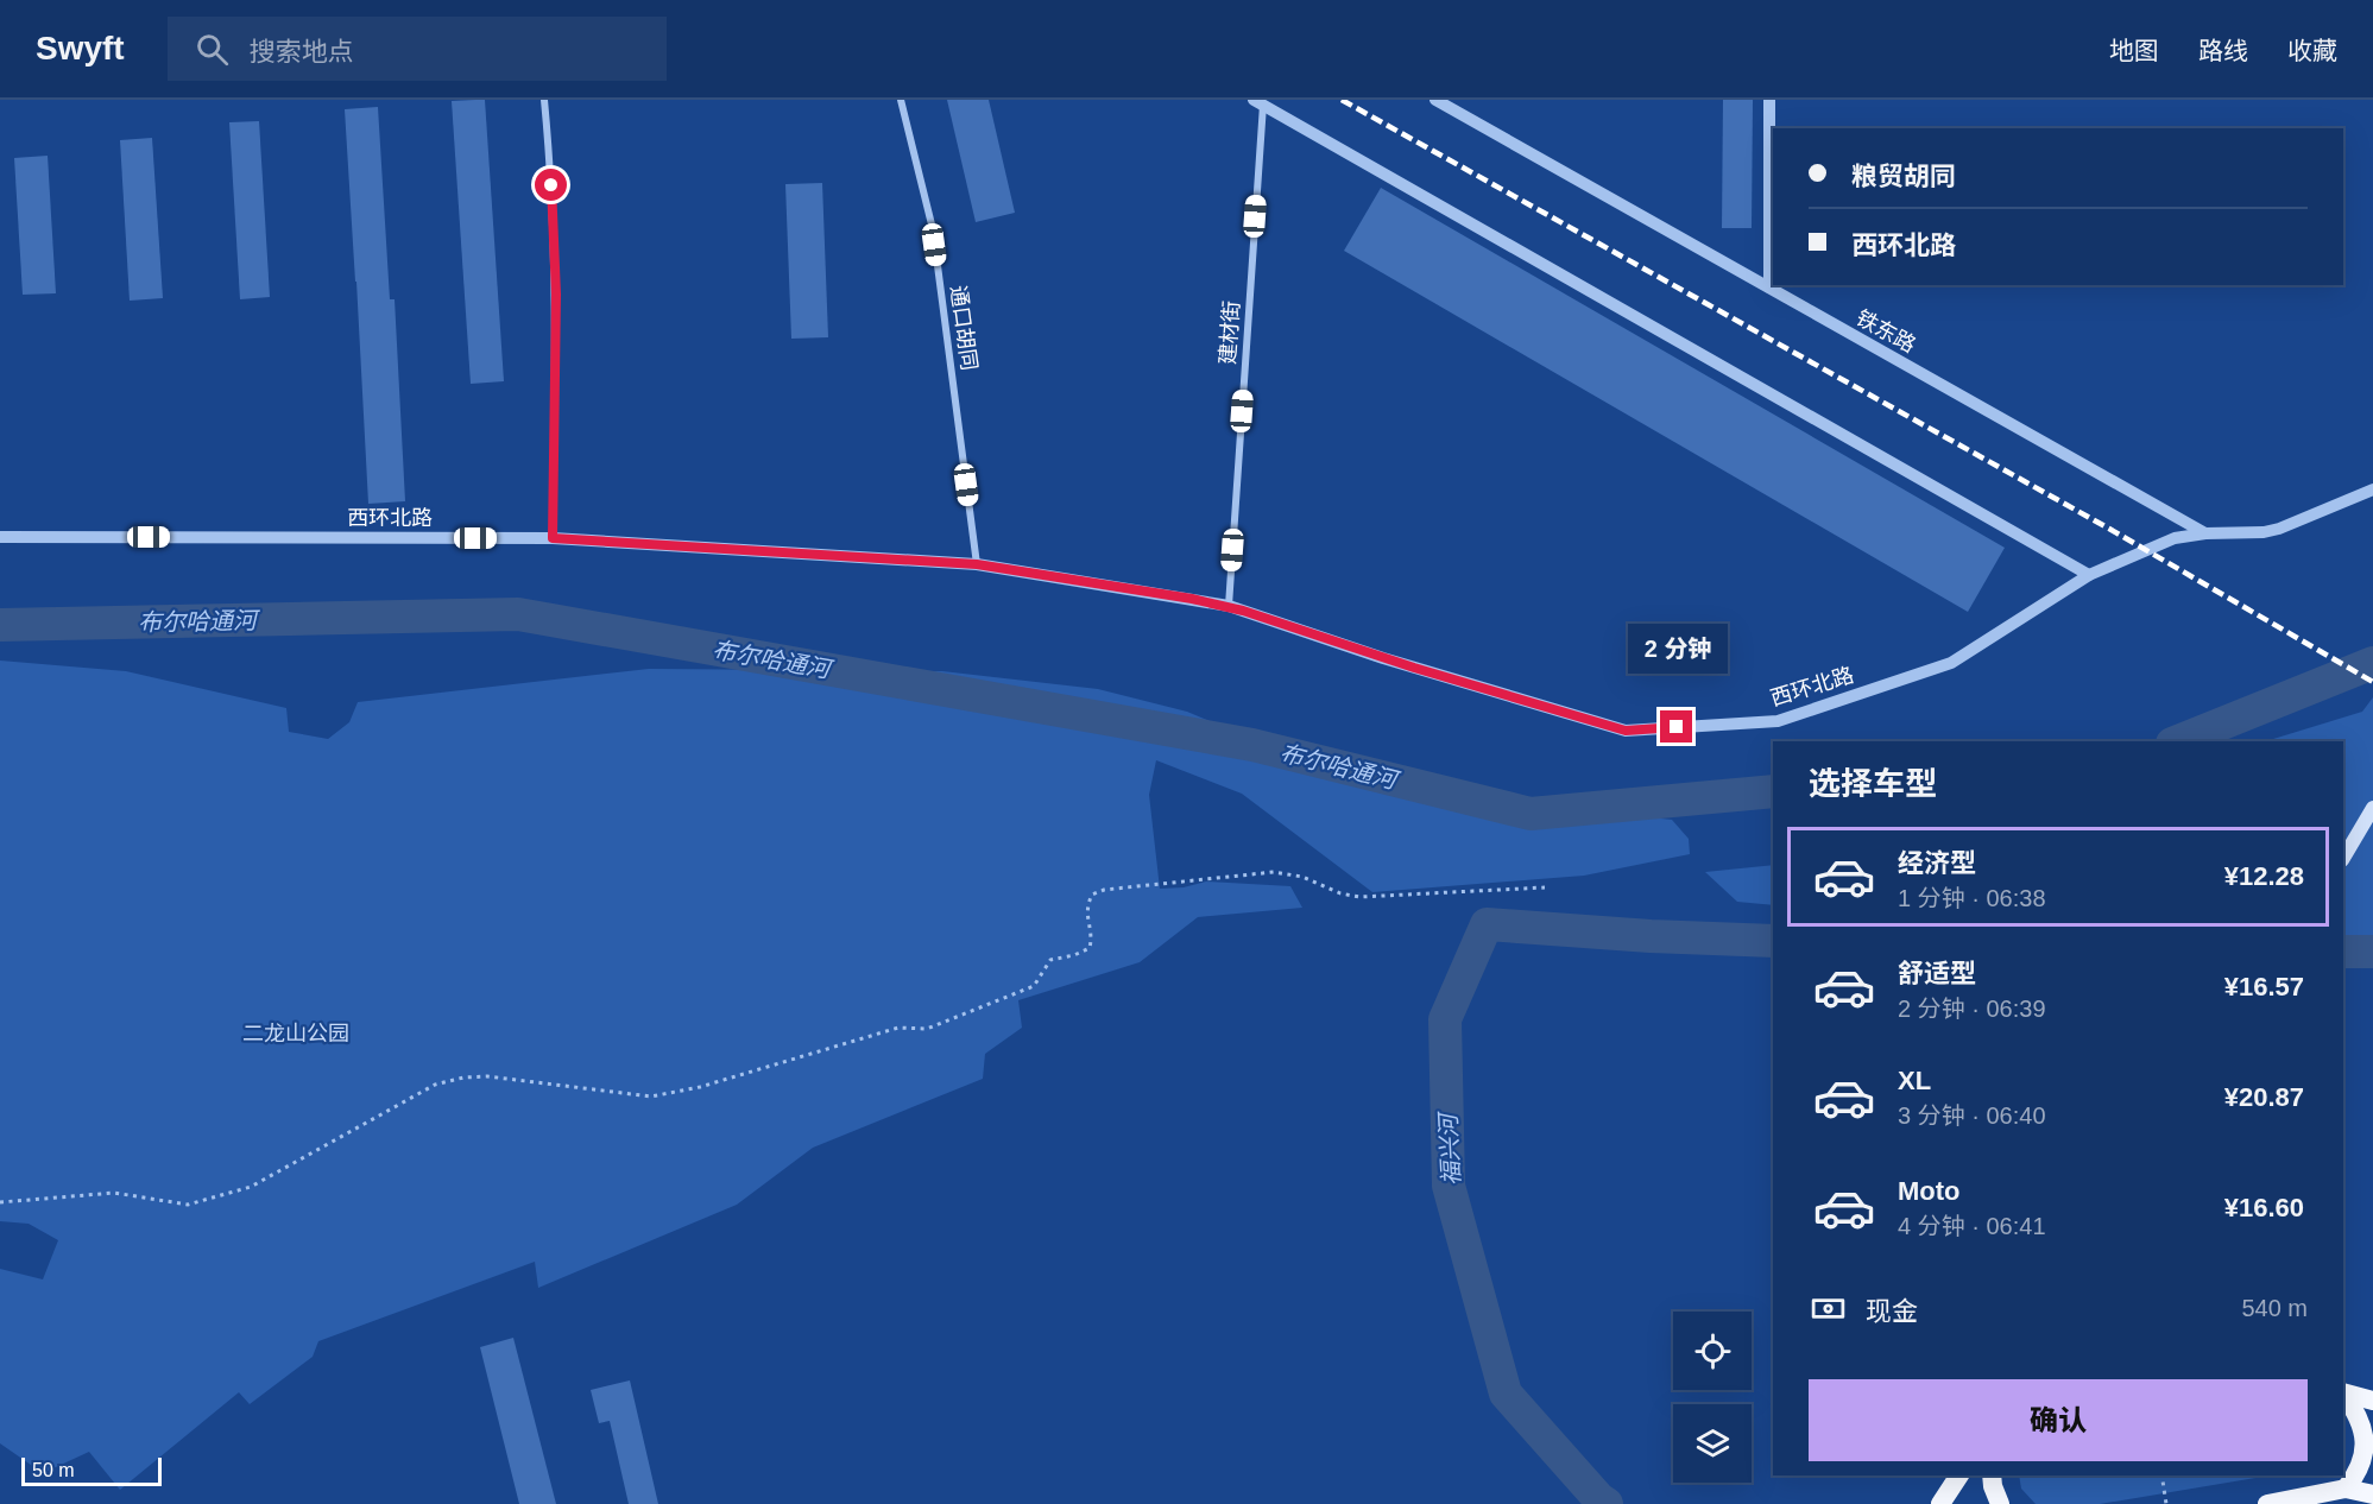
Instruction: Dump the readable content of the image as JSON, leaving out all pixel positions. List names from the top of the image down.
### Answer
{
  "streets": {
    "street": [
      "通口胡同",
      "铁东路",
      "建材街",
      "西环北路"
    ]
  },
  "crossings": [
    ["通口胡同", "西环北路"],
    ["铁东路", "西环北路"],
    ["建材街", "西环北路"]
  ],
  "water": ["布尔哈通河", "福兴河"],
  "parks": ["二龙山公园"],
  "scale_bar": "50 m",
  "page": {
    "header": "Swyft",
    "search": "搜索地点",
    "nav": ["地图", "路线", "收藏"],
    "banner": ["粮贸胡同", "西环北路"],
    "bubble": "2 分钟",
    "heading": "选择车型",
    "list": [
      {
        "name": "经济型",
        "note": "1 分钟 · 06:38",
        "value": "¥12.28"
      },
      {
        "name": "舒适型",
        "note": "2 分钟 · 06:39",
        "value": "¥16.57"
      },
      {
        "name": "XL",
        "note": "3 分钟 · 06:40",
        "value": "¥20.87"
      },
      {
        "name": "Moto",
        "note": "4 分钟 · 06:41",
        "value": "¥16.60"
      }
    ],
    "pay": ["现金", "540 m"],
    "buttons": "确认",
    "scale": "50 m"
  }
}
